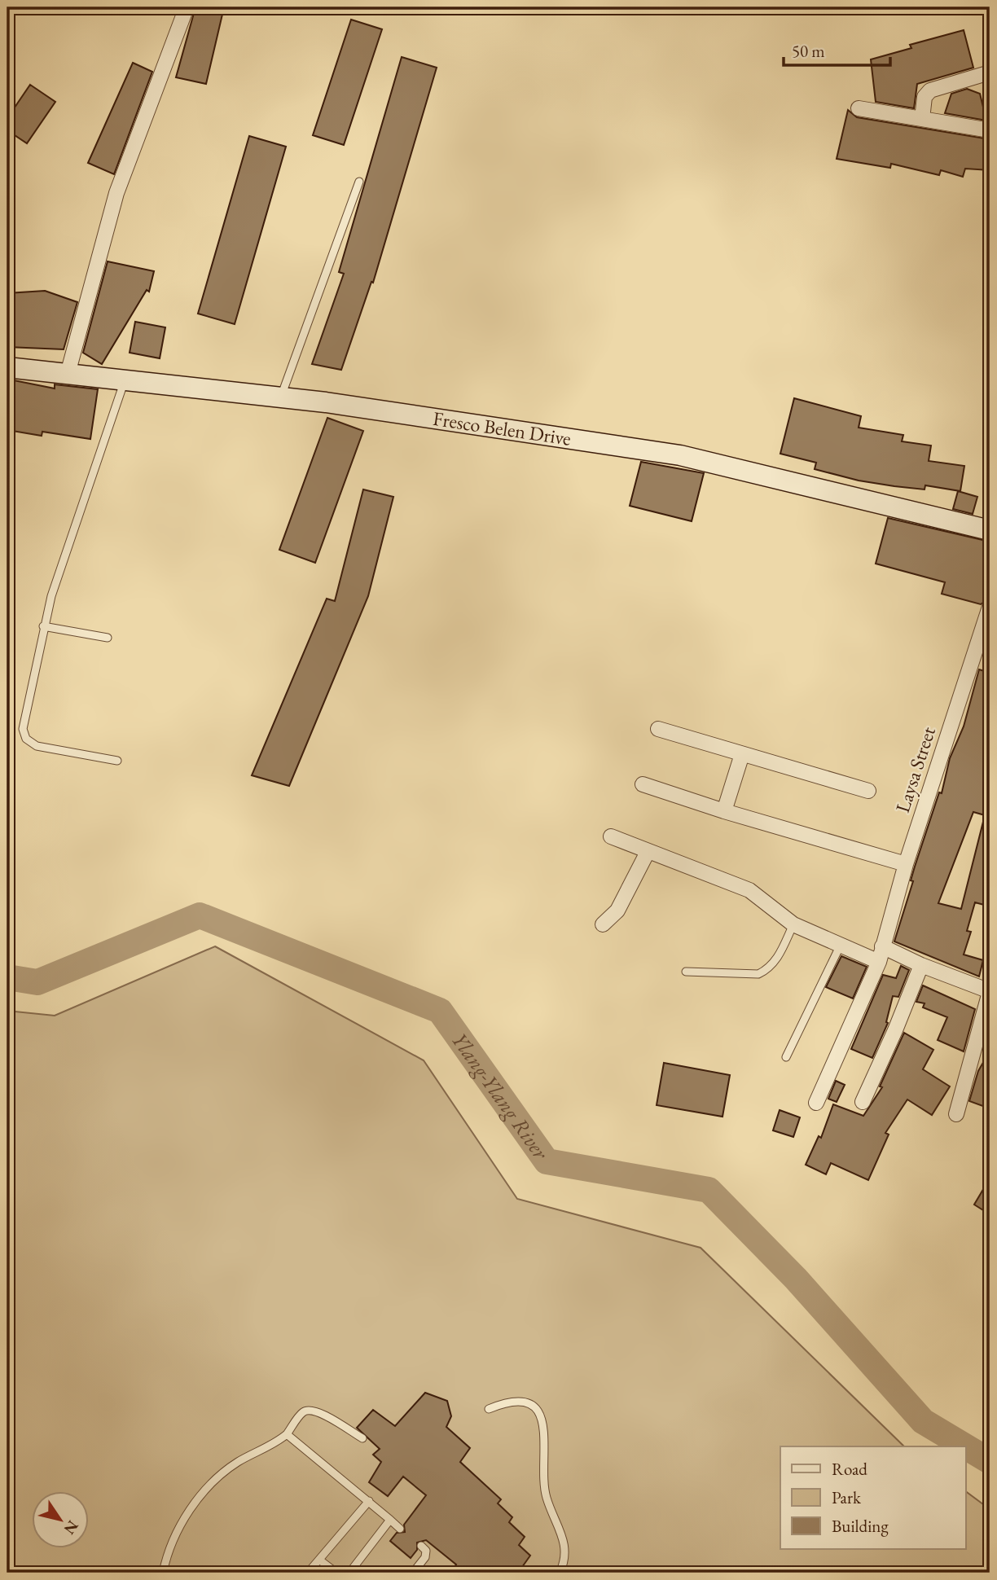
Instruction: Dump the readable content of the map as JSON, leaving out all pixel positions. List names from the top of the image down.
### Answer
{
  "streets": {
    "street": ["Fresco Belen Drive", "Laysa Street"]
  },
  "water": ["Ylang-Ylang River"],
  "legend": ["Road", "Park", "Building"],
  "scale_bar": "50 m",
  "north": "bottom right"
}
